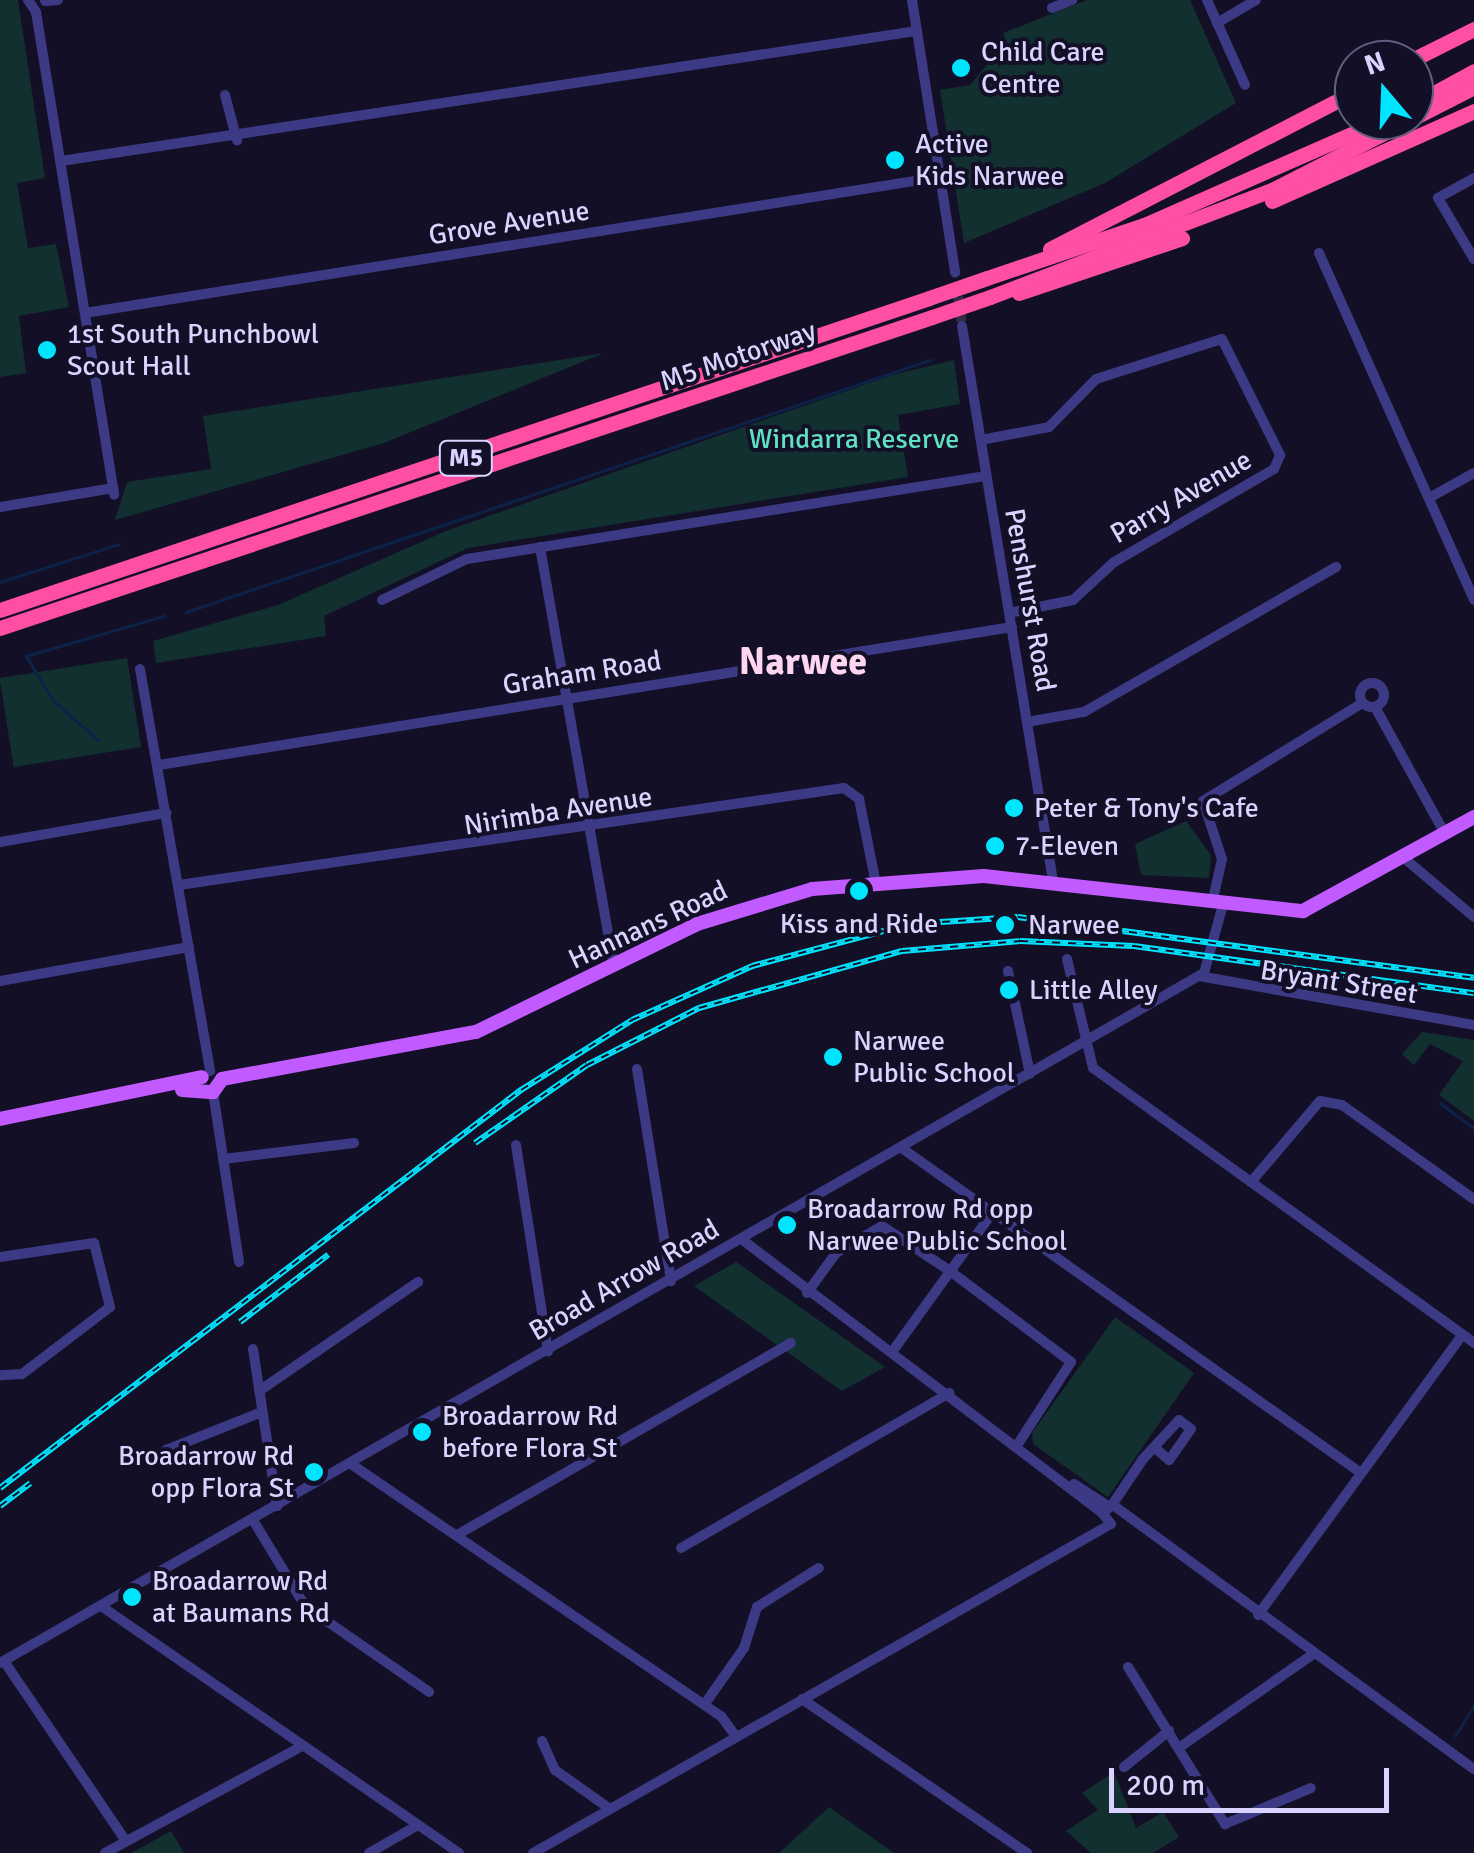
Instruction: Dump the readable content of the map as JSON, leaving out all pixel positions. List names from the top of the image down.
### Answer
{
  "streets": {
    "highway": ["M5 Motorway", "M5"],
    "main road": ["Hannans Road"],
    "street": [
      "Grove Avenue",
      "Parry Avenue",
      "Penshurst Road",
      "Graham Road",
      "Nirimba Avenue",
      "Bryant Street",
      "Broad Arrow Road"
    ]
  },
  "crossings": [
    ["M5 Motorway", "M5"],
    ["Parry Avenue", "Penshurst Road"],
    ["Penshurst Road", "Graham Road"],
    ["Penshurst Road", "Hannans Road"],
    ["Nirimba Avenue", "Hannans Road"],
    ["Bryant Street", "Broad Arrow Road"]
  ],
  "districts": ["Narwee"],
  "parks": ["Windarra Reserve"],
  "places": [
    "Child Care Centre",
    "Active Kids Narwee",
    "1st South Punchbowl Scout Hall",
    "Peter & Tony's Cafe",
    "7-Eleven",
    "Kiss and Ride",
    "Narwee",
    "Little Alley",
    "Narwee Public School",
    "Broadarrow Rd opp Narwee Public School",
    "Broadarrow Rd before Flora St",
    "Broadarrow Rd opp Flora St",
    "Broadarrow Rd at Baumans Rd"
  ],
  "scale_bar": "200 m",
  "north": "top"
}
